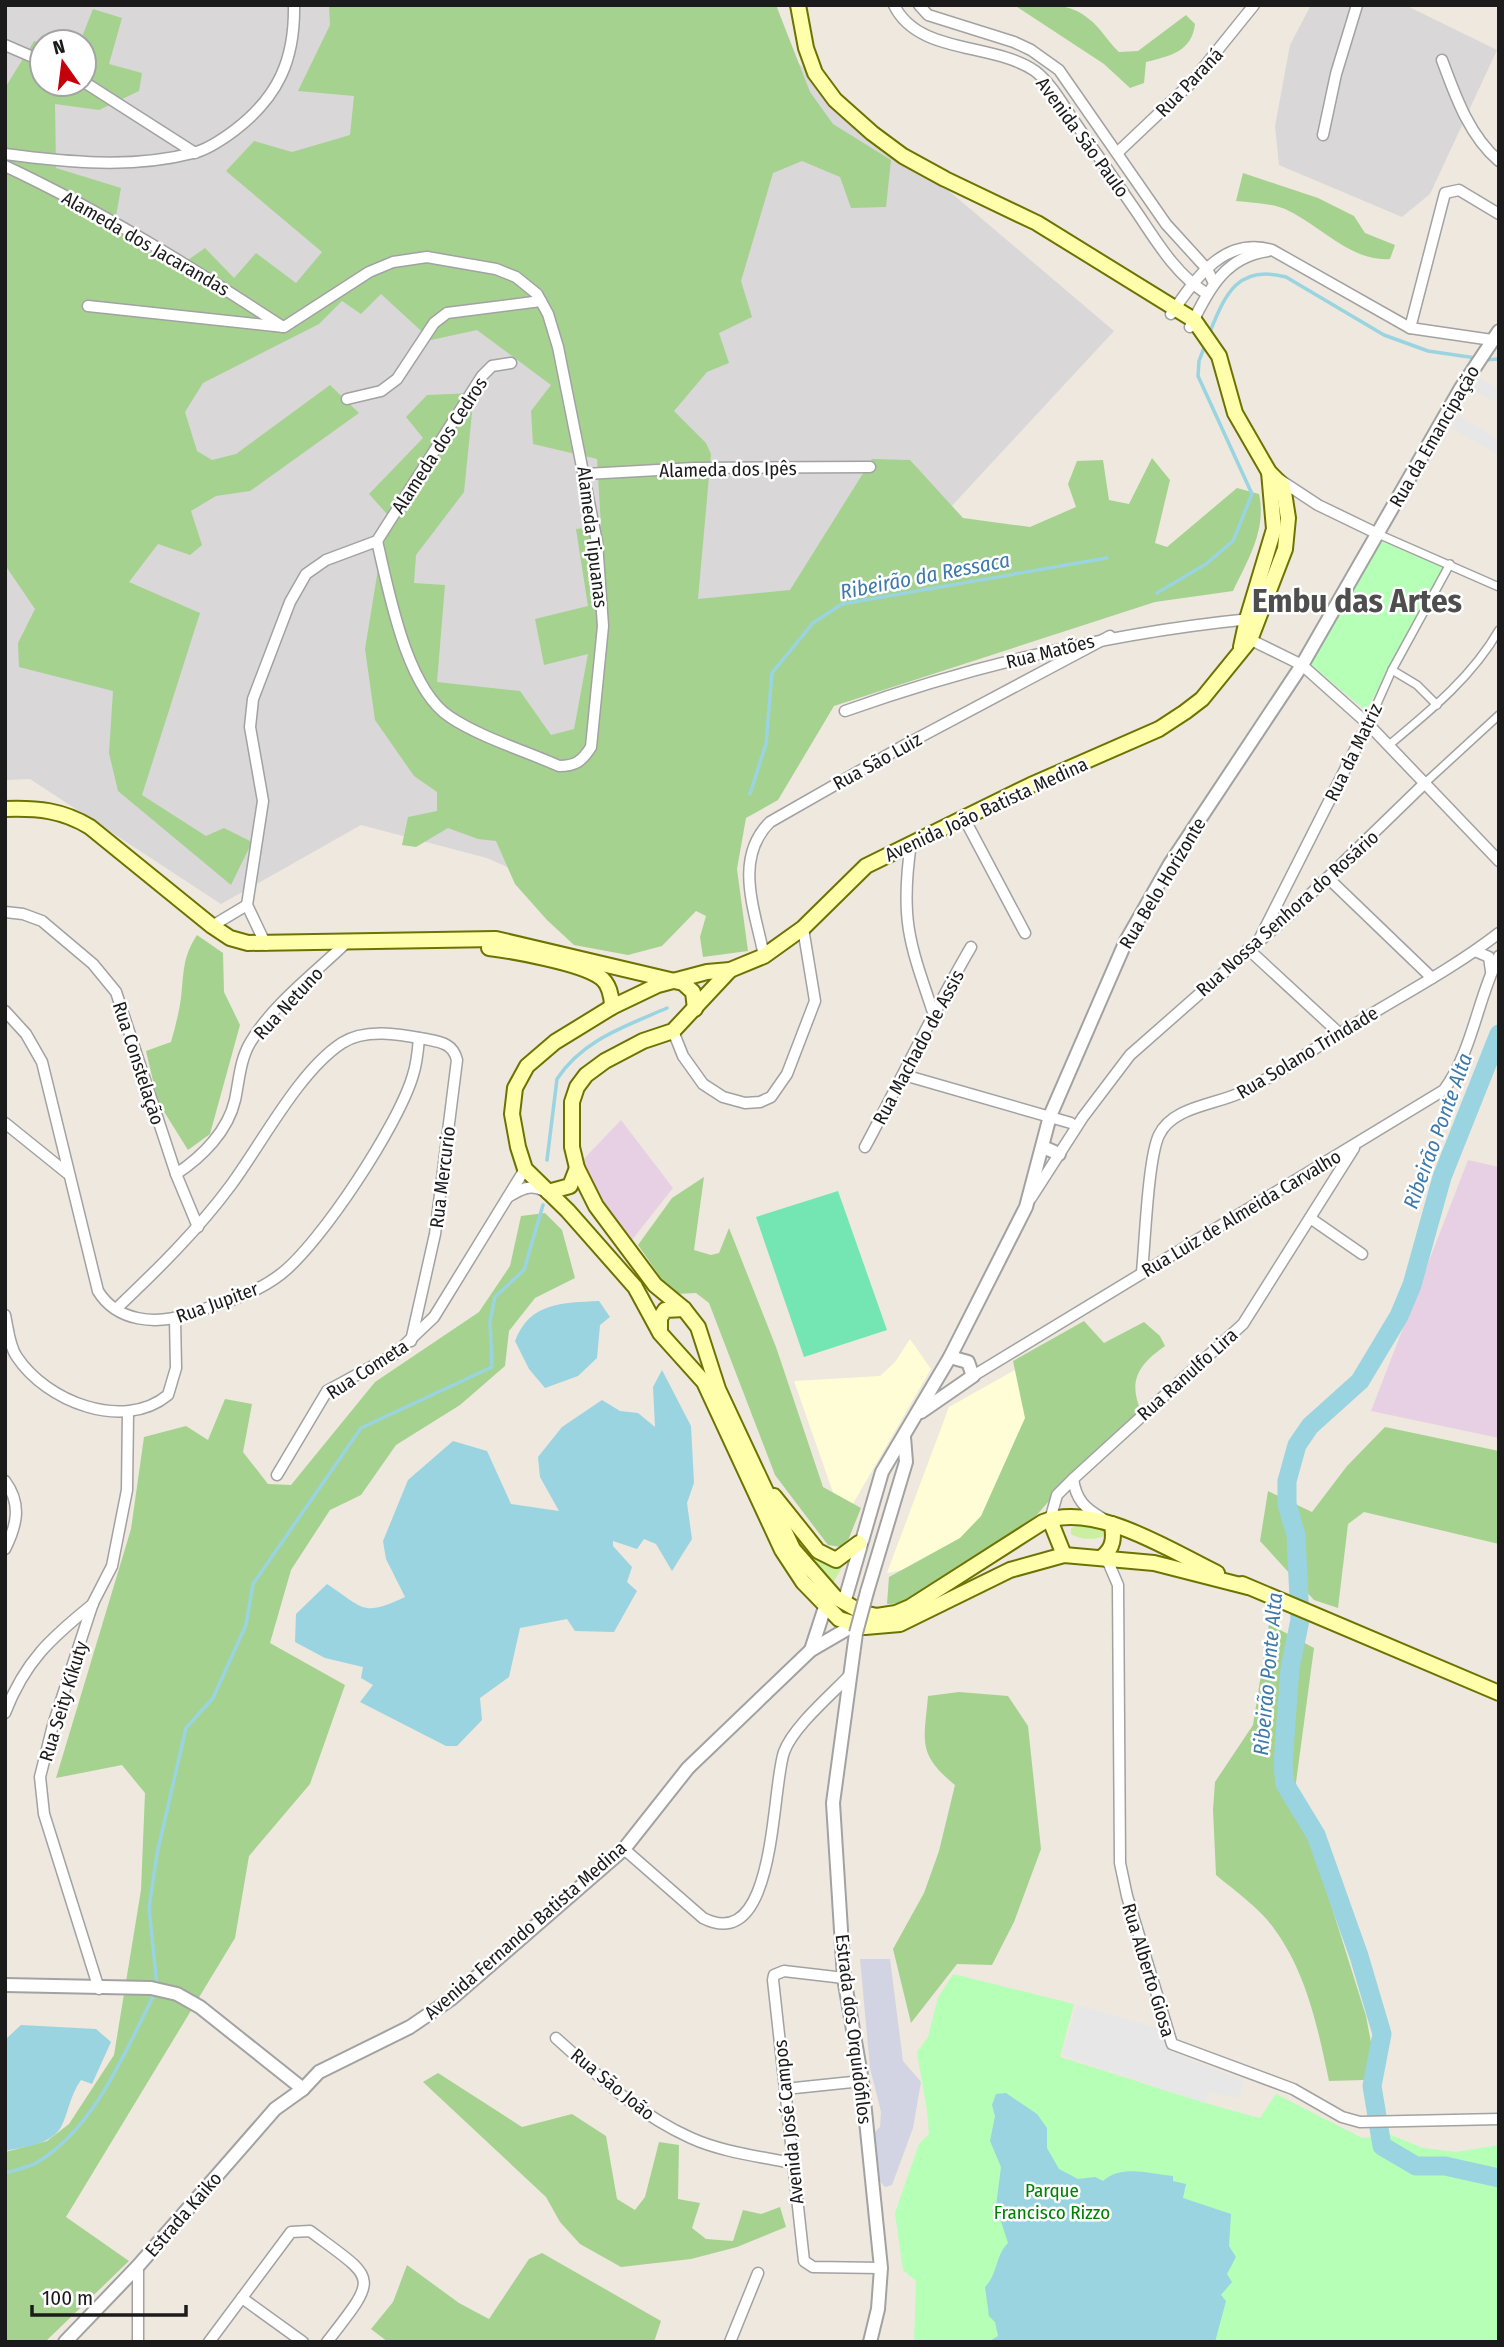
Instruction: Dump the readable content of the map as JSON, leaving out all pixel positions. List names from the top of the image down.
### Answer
{
  "streets": {
    "main road": ["Avenida João Batista Medina"],
    "street": [
      "Rua Paraná",
      "Avenida São Paulo",
      "Alameda dos Jacarandas",
      "Rua da Emancipação",
      "Alameda dos Cedros",
      "Alameda dos Ipês",
      "Alameda Tipuanas",
      "Rua Matões",
      "Rua da Matriz",
      "Rua São Luiz",
      "Rua Belo Horizonte",
      "Rua Nossa Senhora do Rosário",
      "Rua Netuno",
      "Rua Machado de Assis",
      "Rua Solano Trindade",
      "Rua Constelação",
      "Rua Mercurio",
      "Rua Luiz de Almeida Carvalho",
      "Rua Jupiter",
      "Rua Cometa",
      "Rua Ranulfo Lira",
      "Rua Seity Kikuty",
      "Avenida Fernando Batista Medina",
      "Rua Alberto Giosa",
      "Estrada dos Orquidófilos",
      "Rua São João",
      "Avenida José Campos",
      "Estrada Kaiko"
    ]
  },
  "crossings": [
    ["Rua Paraná", "Avenida São Paulo"],
    ["Alameda dos Jacarandas", "Alameda Tipuanas"],
    ["Rua da Emancipação", "Rua Belo Horizonte"],
    ["Alameda dos Cedros", "Alameda Tipuanas"],
    ["Alameda dos Ipês", "Alameda Tipuanas"],
    ["Rua Matões", "Rua São Luiz"],
    ["Rua Matões", "Avenida João Batista Medina"],
    ["Rua da Matriz", "Rua Nossa Senhora do Rosário"],
    ["Rua São Luiz", "Avenida João Batista Medina"],
    ["Avenida João Batista Medina", "Rua Netuno"],
    ["Rua Belo Horizonte", "Rua Nossa Senhora do Rosário"],
    ["Rua Netuno", "Rua Constelação"],
    ["Rua Solano Trindade", "Rua Luiz de Almeida Carvalho"],
    ["Rua Mercurio", "Rua Jupiter"],
    ["Rua Mercurio", "Rua Cometa"],
    ["Rua Luiz de Almeida Carvalho", "Rua Ranulfo Lira"],
    ["Avenida Fernando Batista Medina", "Estrada dos Orquidófilos"],
    ["Avenida Fernando Batista Medina", "Estrada Kaiko"],
    ["Estrada dos Orquidófilos", "Avenida José Campos"],
    ["Rua São João", "Avenida José Campos"]
  ],
  "districts": ["Embu das Artes"],
  "water": ["Ribeirão da Ressaca", "Ribeirão Ponte Alta"],
  "parks": ["Parque Francisco Rizzo"],
  "scale_bar": "100 m",
  "north": "top"
}
